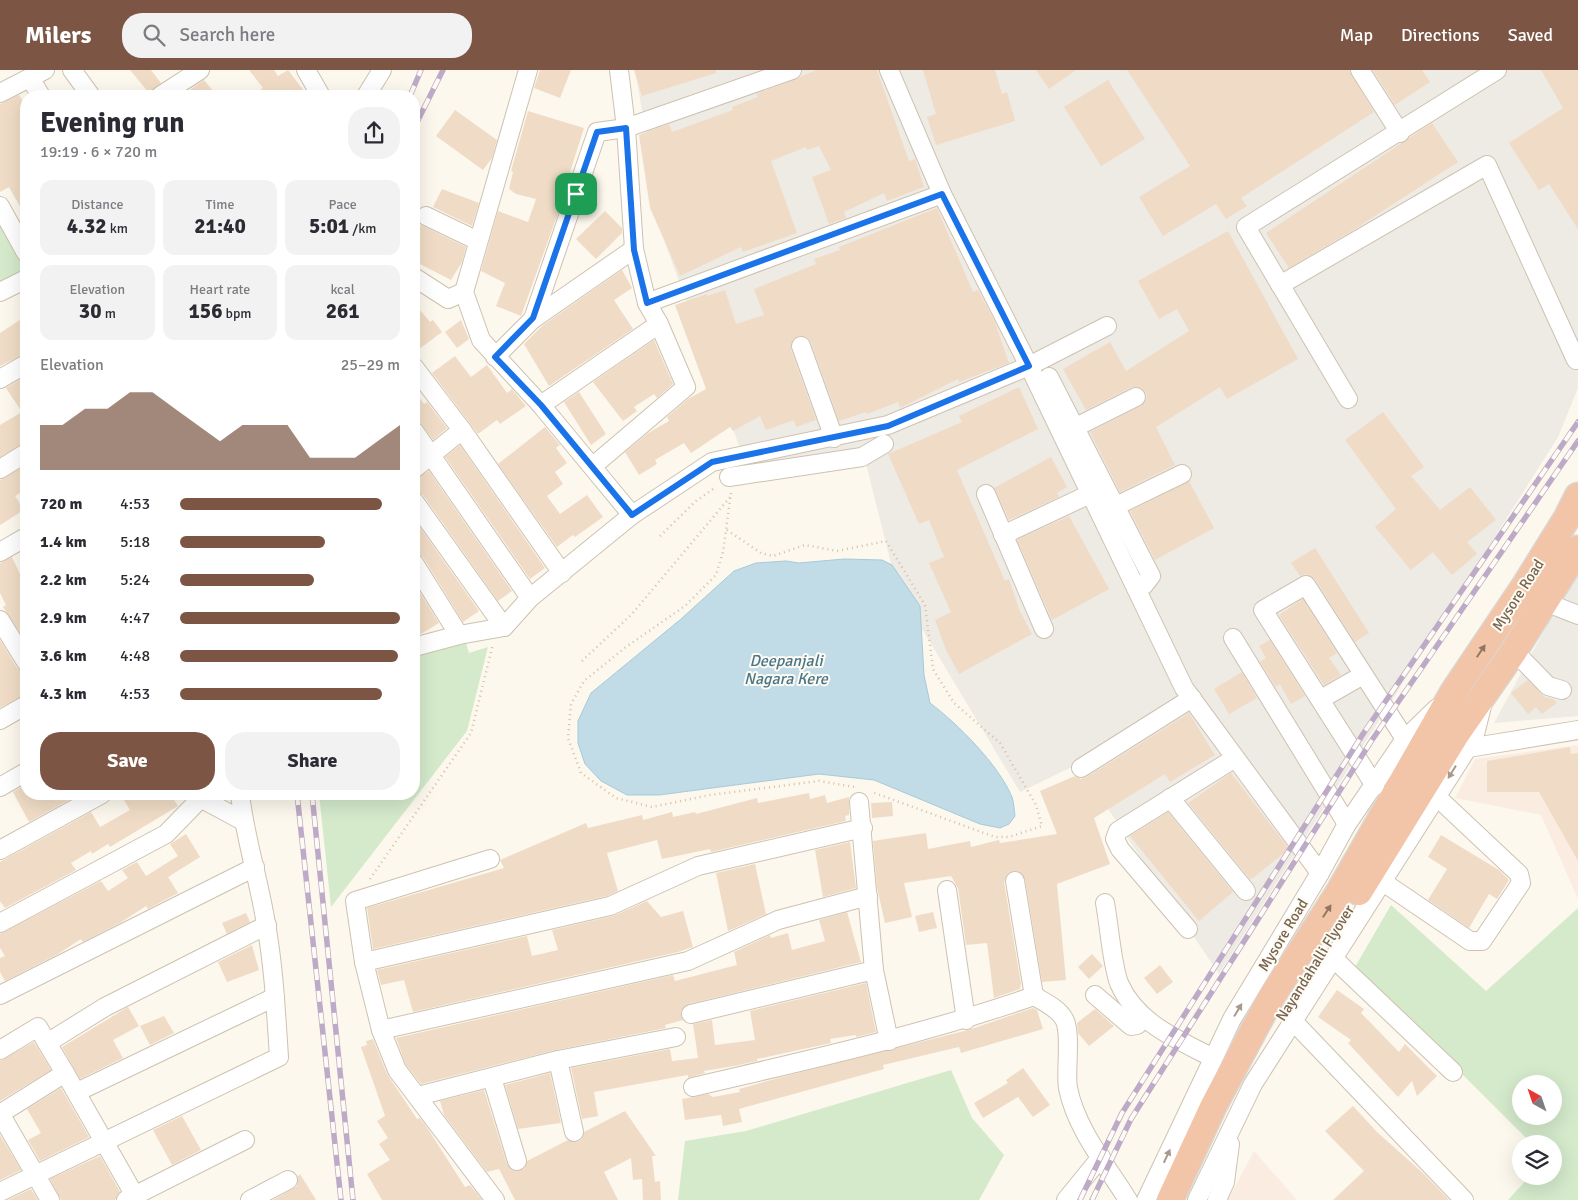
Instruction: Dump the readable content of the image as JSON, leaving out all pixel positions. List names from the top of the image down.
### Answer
{
  "streets": {
    "highway": ["Mysore Road", "Nayandahalli Flyover"]
  },
  "crossings": [
    ["Mysore Road", "Nayandahalli Flyover"]
  ],
  "water": ["Deepanjali Nagara Kere"],
  "north": "top left",
  "page": {
    "header": "Milers",
    "search": "Search here",
    "nav": ["Map", "Directions", "Saved"],
    "heading": ["Evening run", "19:19 · 6 × 720 m"],
    "stats": [
      ["Distance", "4.32 km"],
      ["Time", "21:40"],
      ["Pace", "5:01 /km"],
      ["Elevation", "30 m"],
      ["Heart rate", "156 bpm"],
      ["kcal", "261"]
    ],
    "chart": ["Elevation", "25–29 m"],
    "list": [
      {
        "name": "720 m",
        "note": "4:53"
      },
      {
        "name": "1.4 km",
        "note": "5:18"
      },
      {
        "name": "2.2 km",
        "note": "5:24"
      },
      {
        "name": "2.9 km",
        "note": "4:47"
      },
      {
        "name": "3.6 km",
        "note": "4:48"
      },
      {
        "name": "4.3 km",
        "note": "4:53"
      }
    ],
    "buttons": ["Save", "Share"]
  }
}
